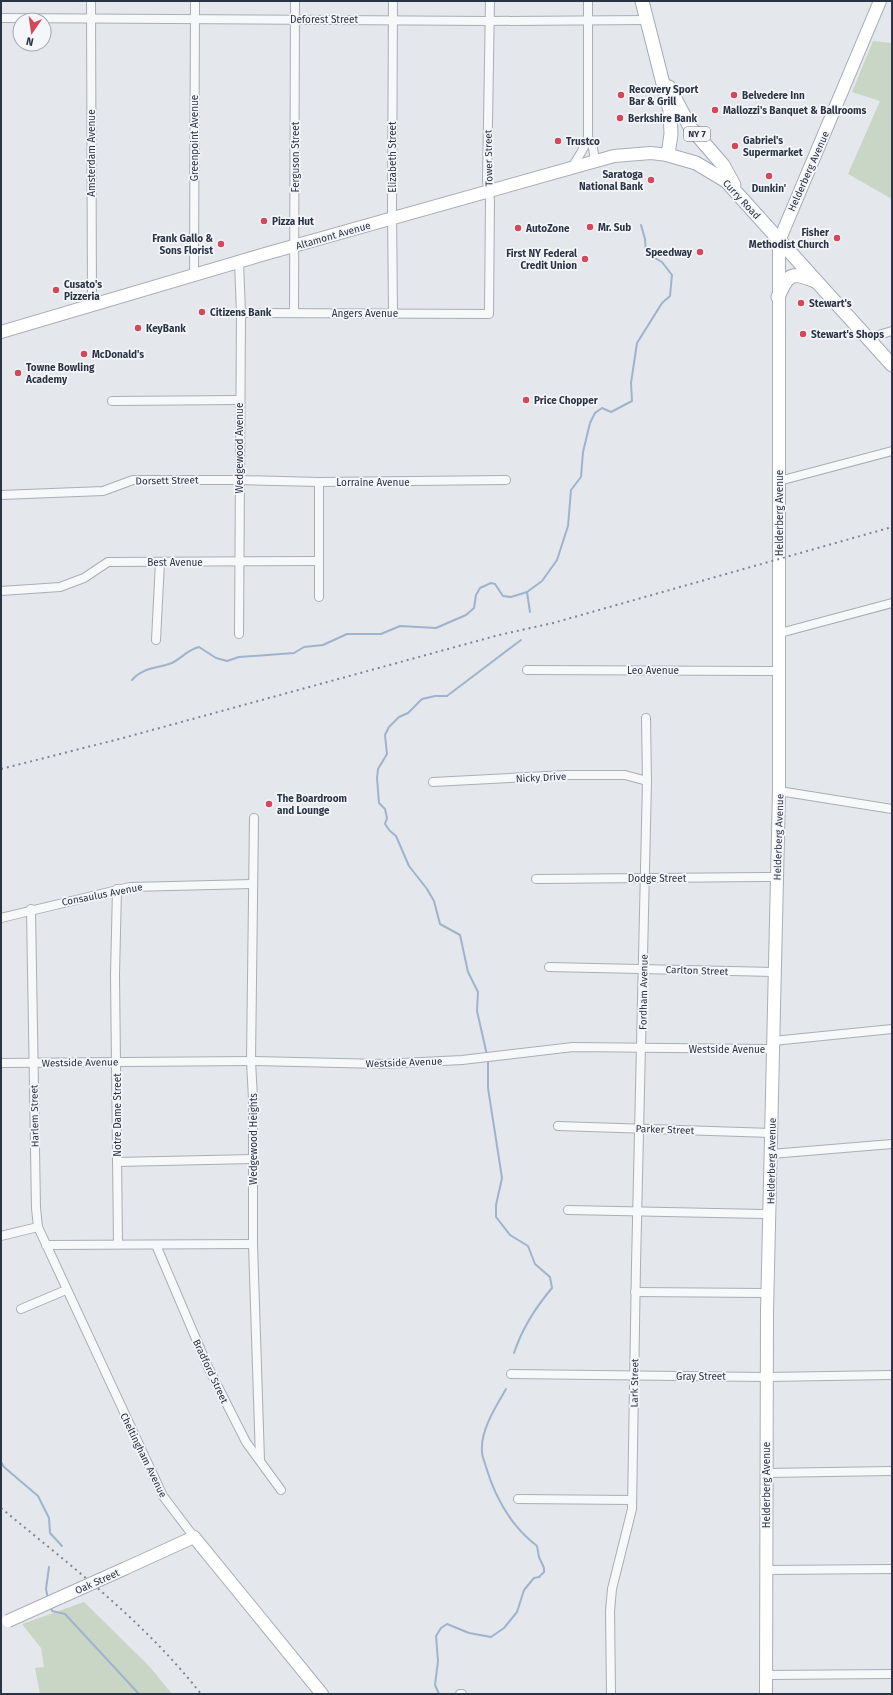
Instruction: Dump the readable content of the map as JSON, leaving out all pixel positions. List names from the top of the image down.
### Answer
{
  "streets": {
    "main road": ["NY 7", "Curry Road"],
    "street": [
      "Deforest Street",
      "Greenpoint Avenue",
      "Amsterdam Avenue",
      "Ferguson Street",
      "Elizabeth Street",
      "Tower Street",
      "Helderberg Avenue",
      "Altamont Avenue",
      "Angers Avenue",
      "Wedgewood Avenue",
      "Dorsett Street",
      "Lorraine Avenue",
      "Best Avenue",
      "Leo Avenue",
      "Nicky Drive",
      "Dodge Street",
      "Consaulus Avenue",
      "Carlton Street",
      "Fordham Avenue",
      "Westside Avenue",
      "Notre Dame Street",
      "Harlem Street",
      "Parker Street",
      "Wedgewood Heights",
      "Bradford Street",
      "Gray Street",
      "Lark Street",
      "Cheltingham Avenue",
      "Oak Street"
    ]
  },
  "crossings": [
    ["Deforest Street", "NY 7"],
    ["Deforest Street", "Greenpoint Avenue"],
    ["Deforest Street", "Amsterdam Avenue"],
    ["Deforest Street", "Ferguson Street"],
    ["Deforest Street", "Elizabeth Street"],
    ["Deforest Street", "Tower Street"],
    ["NY 7", "Curry Road"],
    ["NY 7", "Altamont Avenue"],
    ["Greenpoint Avenue", "Altamont Avenue"],
    ["Amsterdam Avenue", "Altamont Avenue"],
    ["Ferguson Street", "Altamont Avenue"],
    ["Ferguson Street", "Angers Avenue"],
    ["Elizabeth Street", "Altamont Avenue"],
    ["Elizabeth Street", "Angers Avenue"],
    ["Tower Street", "Altamont Avenue"],
    ["Tower Street", "Angers Avenue"],
    ["Helderberg Avenue", "Curry Road"],
    ["Helderberg Avenue", "Leo Avenue"],
    ["Helderberg Avenue", "Dodge Street"],
    ["Helderberg Avenue", "Carlton Street"],
    ["Helderberg Avenue", "Westside Avenue"],
    ["Helderberg Avenue", "Parker Street"],
    ["Helderberg Avenue", "Gray Street"],
    ["Curry Road", "Altamont Avenue"],
    ["Altamont Avenue", "Wedgewood Avenue"],
    ["Angers Avenue", "Wedgewood Avenue"],
    ["Wedgewood Avenue", "Dorsett Street"],
    ["Wedgewood Avenue", "Lorraine Avenue"],
    ["Wedgewood Avenue", "Best Avenue"],
    ["Dorsett Street", "Lorraine Avenue"],
    ["Nicky Drive", "Fordham Avenue"],
    ["Dodge Street", "Fordham Avenue"],
    ["Consaulus Avenue", "Notre Dame Street"],
    ["Consaulus Avenue", "Harlem Street"],
    ["Consaulus Avenue", "Wedgewood Heights"],
    ["Carlton Street", "Fordham Avenue"],
    ["Fordham Avenue", "Westside Avenue"],
    ["Fordham Avenue", "Parker Street"],
    ["Fordham Avenue", "Lark Street"],
    ["Westside Avenue", "Notre Dame Street"],
    ["Westside Avenue", "Harlem Street"],
    ["Westside Avenue", "Wedgewood Heights"],
    ["Harlem Street", "Cheltingham Avenue"],
    ["Wedgewood Heights", "Bradford Street"],
    ["Gray Street", "Lark Street"],
    ["Cheltingham Avenue", "Oak Street"]
  ],
  "places": [
    "Recovery Sport Bar & Grill",
    "Belvedere Inn",
    "Mallozzi's Banquet & Ballrooms",
    "Berkshire Bank",
    "Trustco",
    "Gabriel's Supermarket",
    "Dunkin'",
    "Saratoga National Bank",
    "Pizza Hut",
    "Mr. Sub",
    "AutoZone",
    "Fisher Methodist Church",
    "Frank Gallo & Sons Florist",
    "Speedway",
    "First NY Federal Credit Union",
    "Cusato's Pizzeria",
    "Stewart's",
    "Citizens Bank",
    "KeyBank",
    "Stewart's Shops",
    "McDonald's",
    "Towne Bowling Academy",
    "Price Chopper",
    "The Boardroom and Lounge"
  ],
  "north": "bottom"
}
